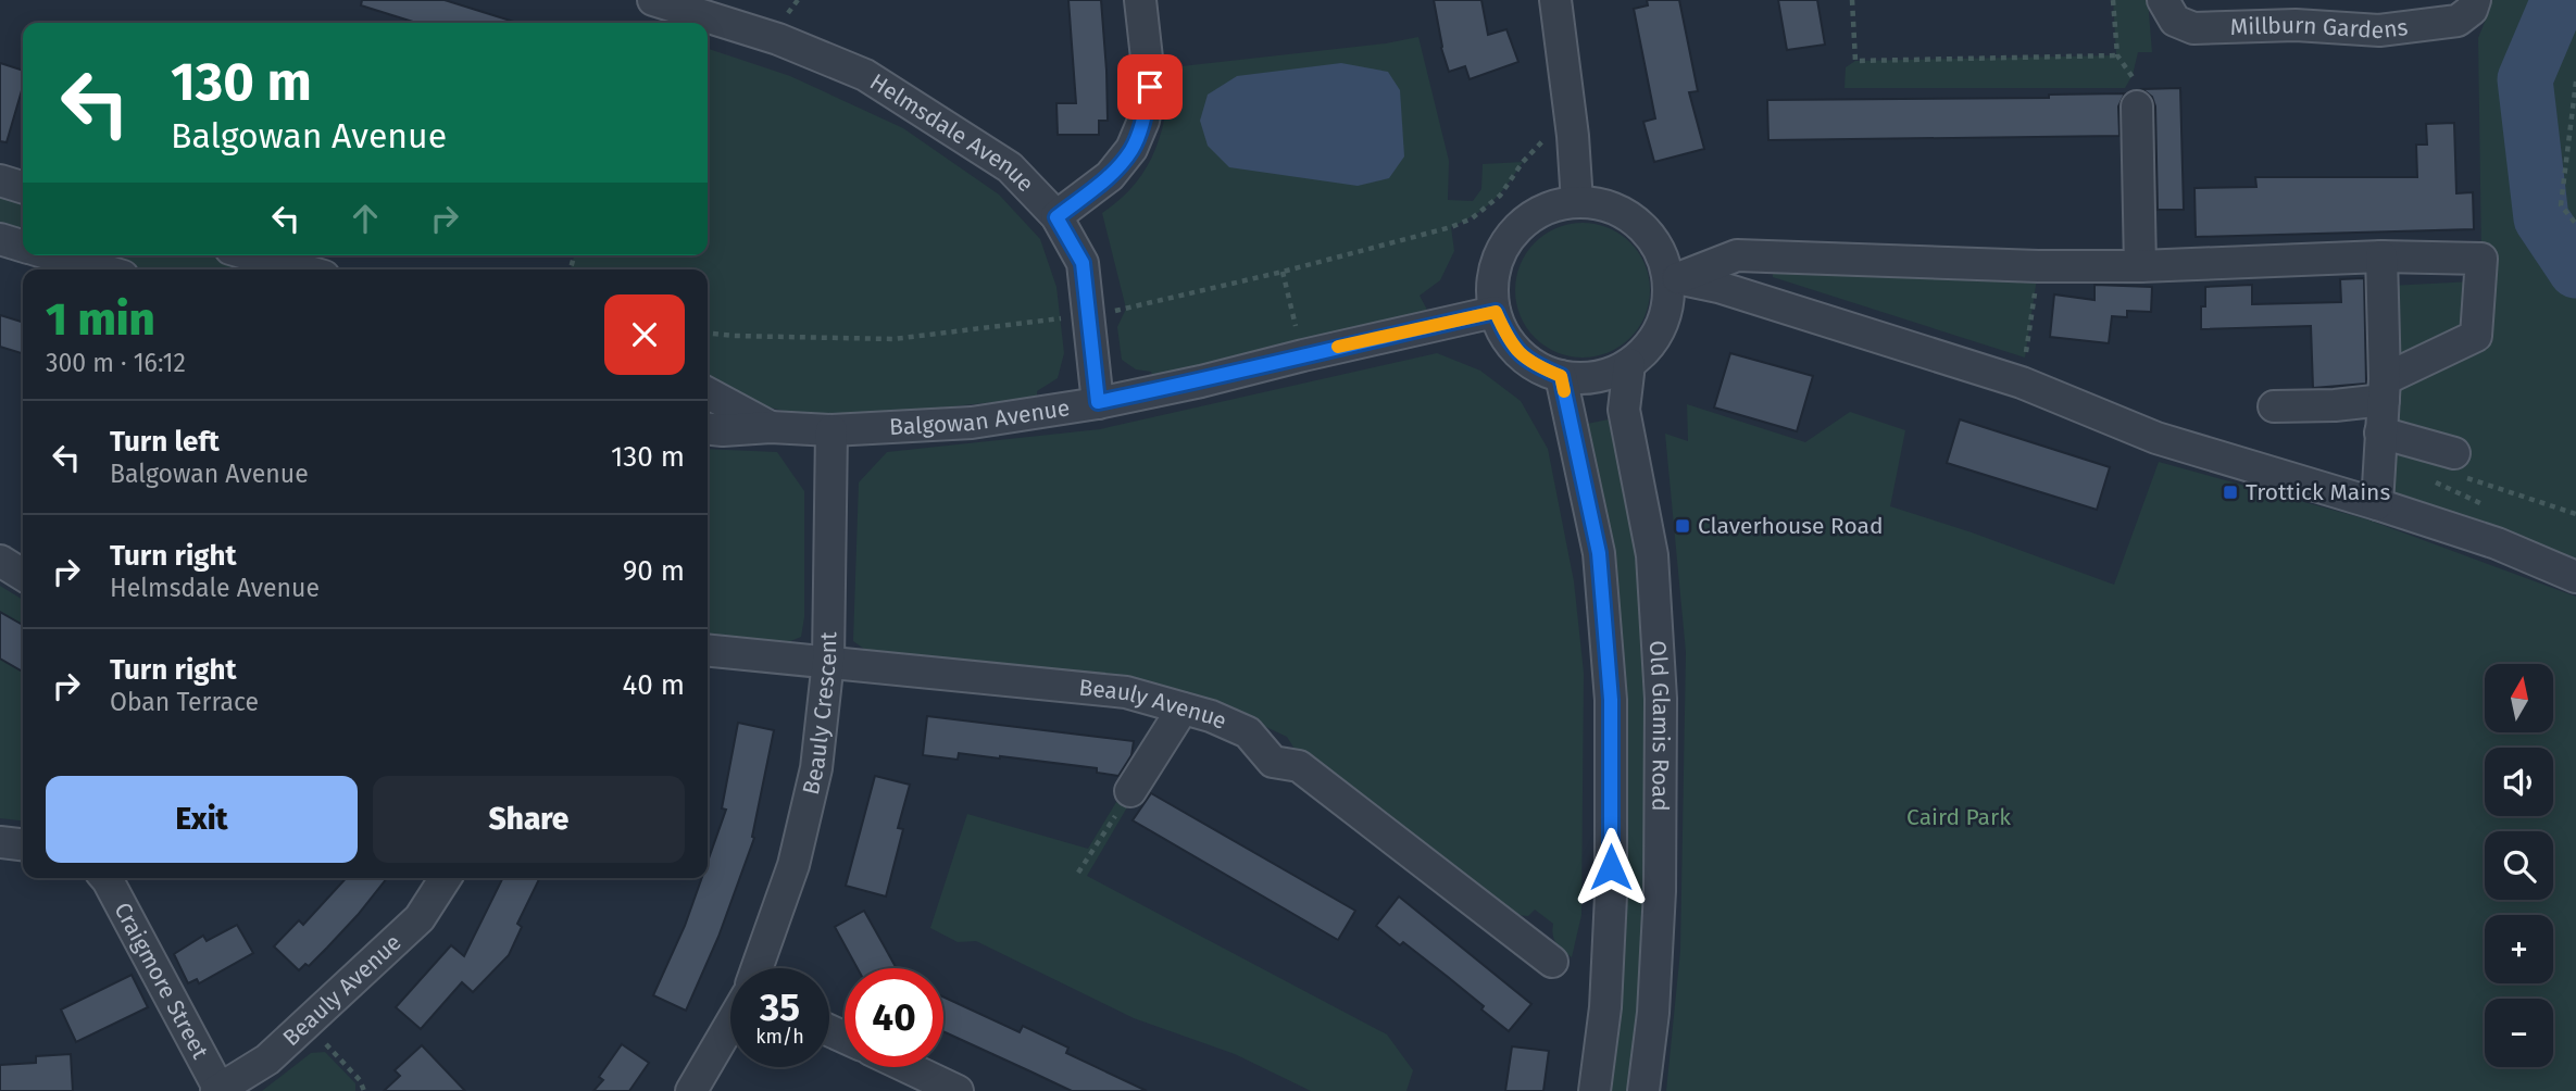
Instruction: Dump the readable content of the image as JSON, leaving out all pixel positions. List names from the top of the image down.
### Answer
{
  "streets": {
    "street": [
      "Millburn Gardens",
      "Helmsdale Avenue",
      "Balgowan Avenue",
      "Beauly Avenue",
      "Beauly Crescent",
      "Old Glamis Road",
      "Craigmore Street"
    ]
  },
  "crossings": [
    ["Helmsdale Avenue", "Balgowan Avenue"],
    ["Balgowan Avenue", "Beauly Crescent"],
    ["Balgowan Avenue", "Old Glamis Road"],
    ["Beauly Avenue", "Beauly Crescent"],
    ["Beauly Avenue", "Craigmore Street"]
  ],
  "parks": ["Caird Park"],
  "places": {
    "transit": ["Trottick Mains", "Claverhouse Road"]
  },
  "north": "top",
  "page": {
    "turn": ["130 m", "Balgowan Avenue"],
    "heading": ["1 min", "300 m · 16:12"],
    "list": [
      {
        "name": "Turn left",
        "note": "Balgowan Avenue",
        "value": "130 m"
      },
      {
        "name": "Turn right",
        "note": "Helmsdale Avenue",
        "value": "90 m"
      },
      {
        "name": "Turn right",
        "note": "Oban Terrace",
        "value": "40 m"
      }
    ],
    "map_buttons": ["+", "−"],
    "buttons": ["Exit", "Share"],
    "speed": "35 km/h",
    "limit": "40"
  }
}
